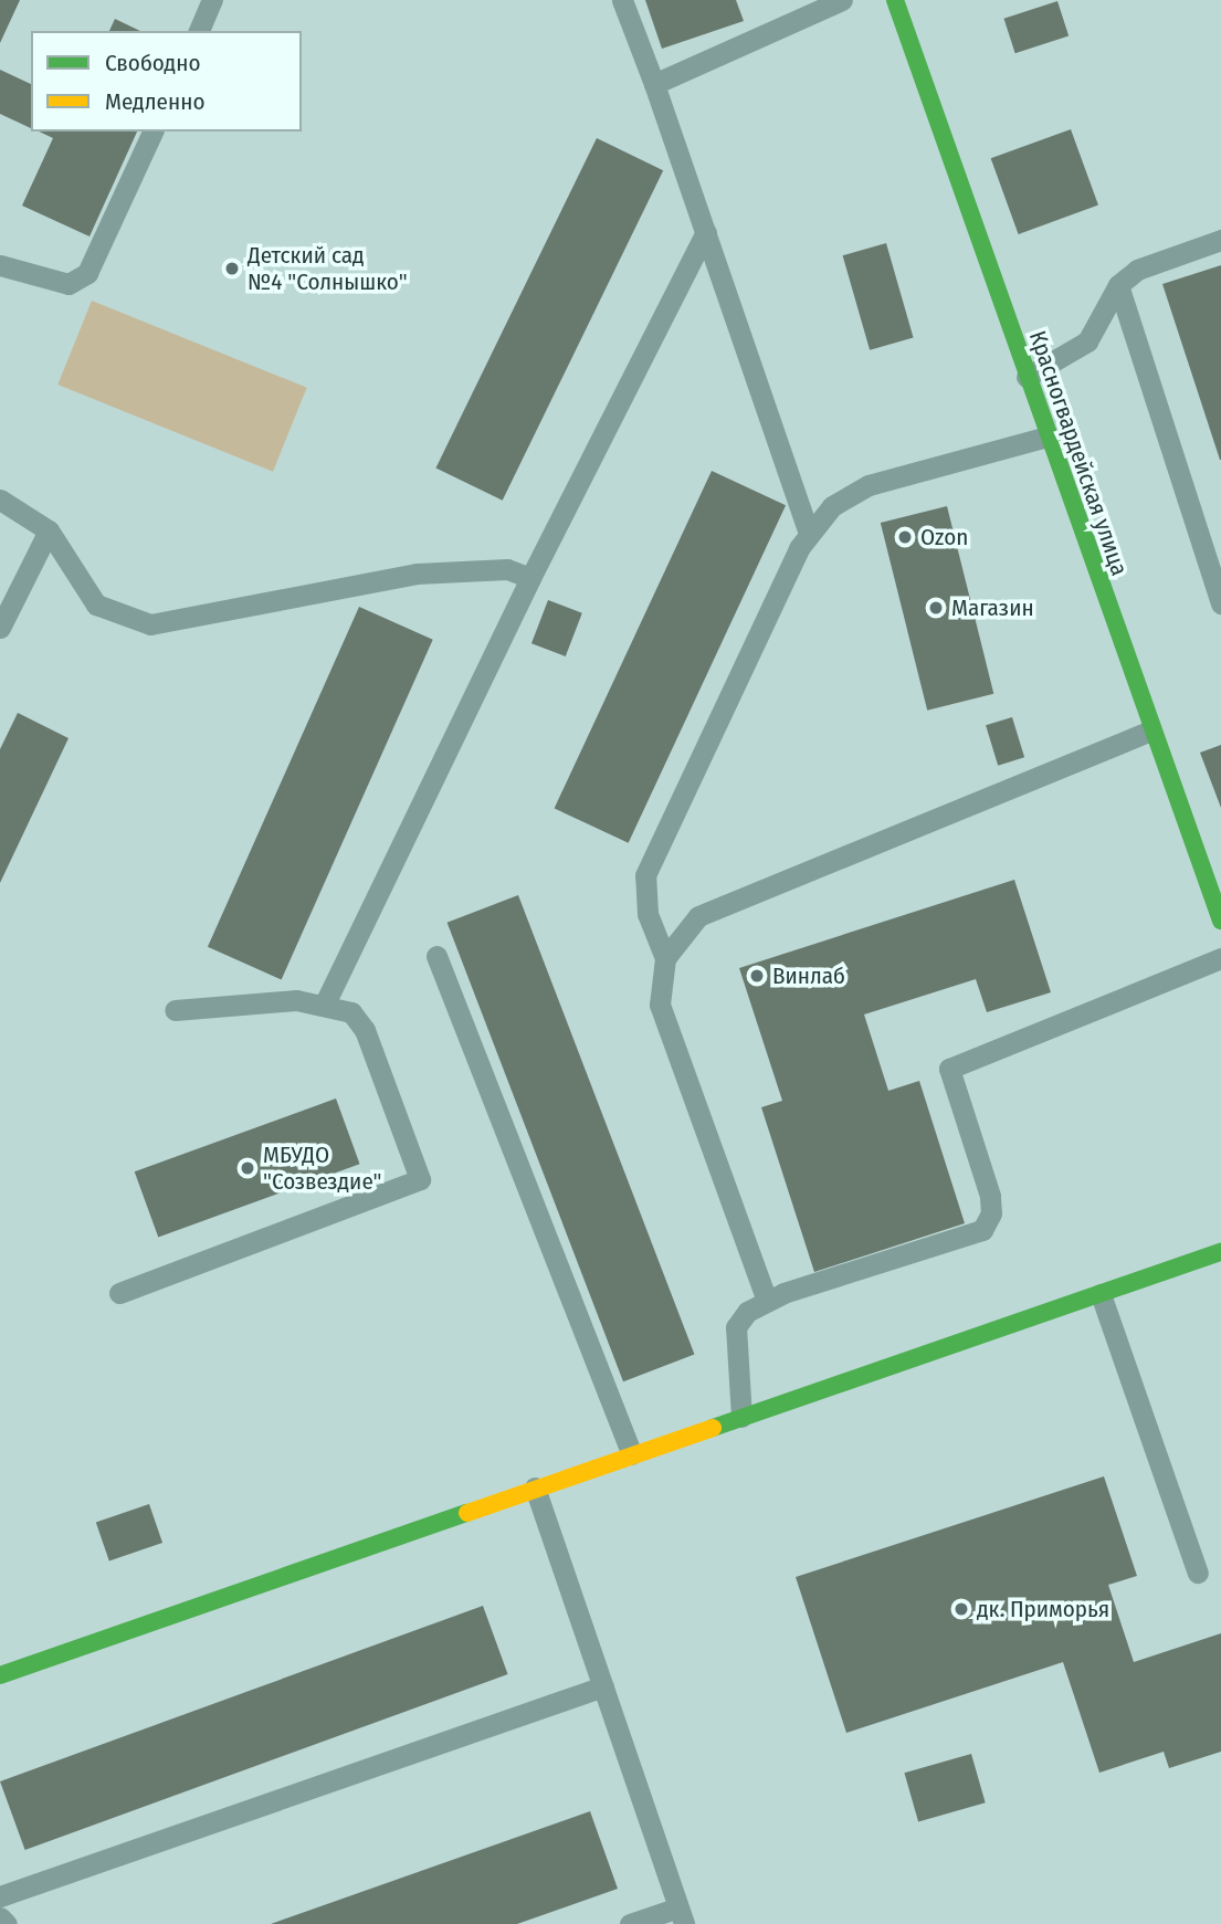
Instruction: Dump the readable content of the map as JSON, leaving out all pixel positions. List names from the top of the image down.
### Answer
{
  "streets": {
    "street": ["Красногвардейская улица"]
  },
  "places": [
    "Детский сад №4 \"Солнышко\"",
    "Ozon",
    "Магазин",
    "Винлаб",
    "МБУДО \"Созвездие\"",
    "дк. Приморья"
  ],
  "legend": ["Свободно", "Медленно"]
}
